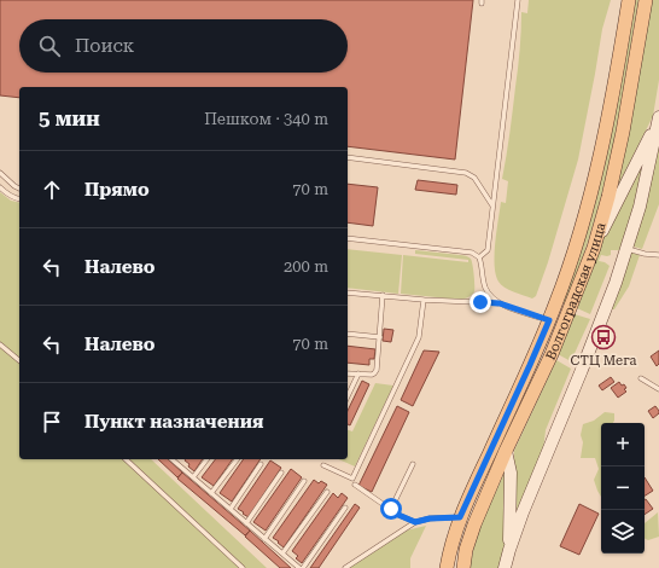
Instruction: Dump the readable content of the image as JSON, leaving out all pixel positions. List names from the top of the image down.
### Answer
{
  "streets": {
    "main road": ["Волгоградская улица"]
  },
  "places": {
    "bus stop": ["СТЦ Мега"]
  },
  "page": {
    "search": "Поиск",
    "heading": ["5 мин", "Пешком · 340 m"],
    "list": [
      ["Прямо", "70 m"],
      ["Налево", "200 m"],
      ["Налево", "70 m"],
      "Пункт назначения"
    ],
    "map_buttons": ["+", "−"]
  }
}
